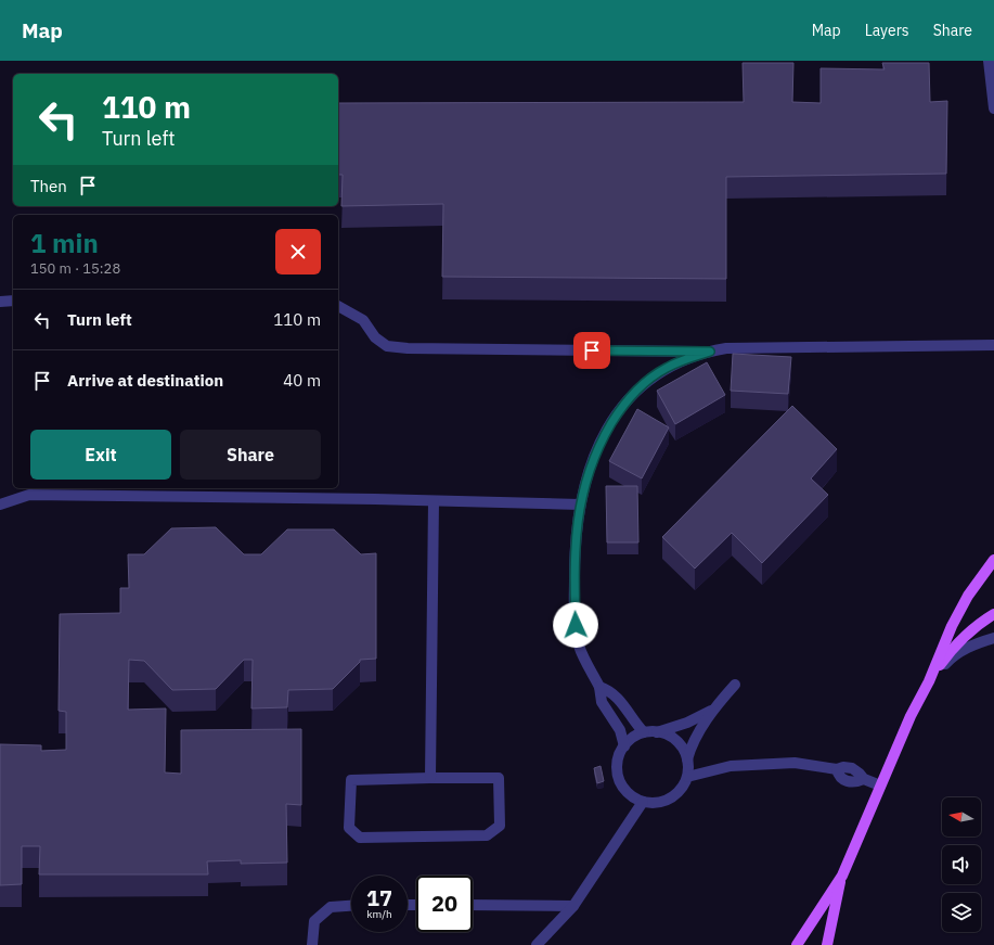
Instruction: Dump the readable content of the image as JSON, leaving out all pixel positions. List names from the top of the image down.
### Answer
{
  "north": "left",
  "page": {
    "header": "Map",
    "nav": ["Map", "Layers", "Share"],
    "turn": ["110 m", "Turn left"],
    "then": "Then",
    "heading": ["1 min", "150 m · 15:28"],
    "list": [
      {
        "name": "Turn left",
        "value": "110 m"
      },
      {
        "name": "Arrive at destination",
        "value": "40 m"
      }
    ],
    "buttons": ["Exit", "Share"],
    "speed": "17 km/h",
    "limit": "20"
  }
}
